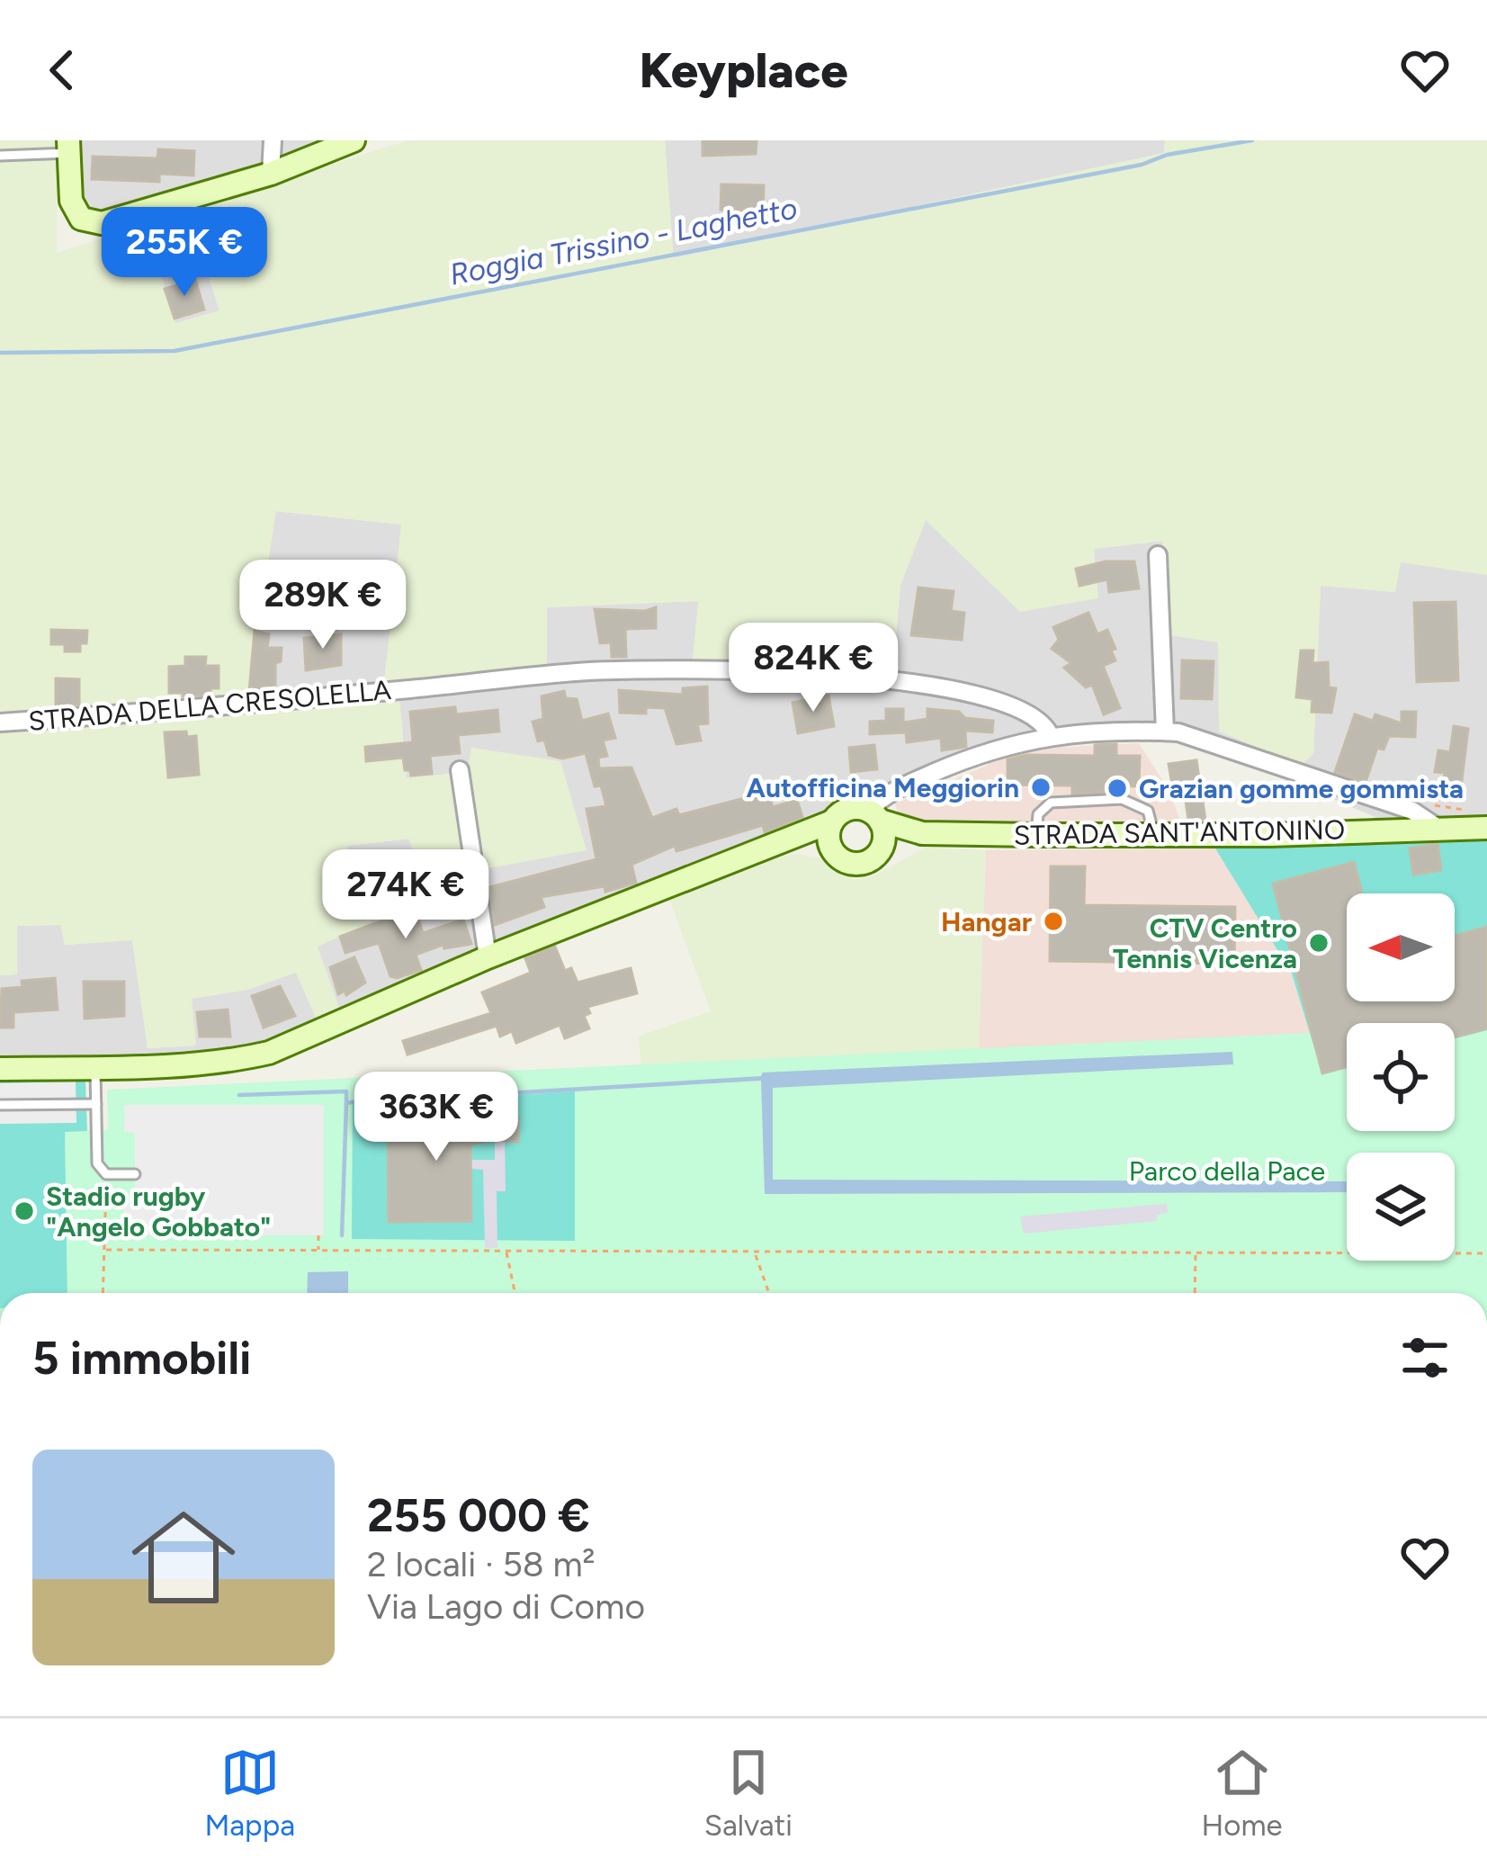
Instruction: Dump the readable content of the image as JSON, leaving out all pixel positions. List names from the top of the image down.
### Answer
{
  "streets": {
    "main road": ["STRADA SANT'ANTONINO"],
    "street": ["STRADA DELLA CRESOLELLA"]
  },
  "crossings": [
    ["STRADA DELLA CRESOLELLA", "STRADA SANT'ANTONINO"]
  ],
  "water": ["Roggia Trissino - Laghetto"],
  "parks": ["Parco della Pace"],
  "places": [
    "Autofficina Meggiorin",
    "Grazian gomme gommista",
    "Hangar",
    "CTV Centro Tennis Vicenza",
    "Stadio rugby \"Angelo Gobbato\""
  ],
  "north": "left",
  "page": {
    "header": "Keyplace",
    "price": [
      "255K €",
      "289K €",
      "824K €",
      "274K €",
      "363K €"
    ],
    "heading": "5 immobili",
    "list": [
      {
        "name": "255 000 €",
        "note": "2 locali · 58 m² · Via Lago di Como"
      }
    ],
    "tabs": ["Mappa", "Salvati", "Home"]
  }
}
